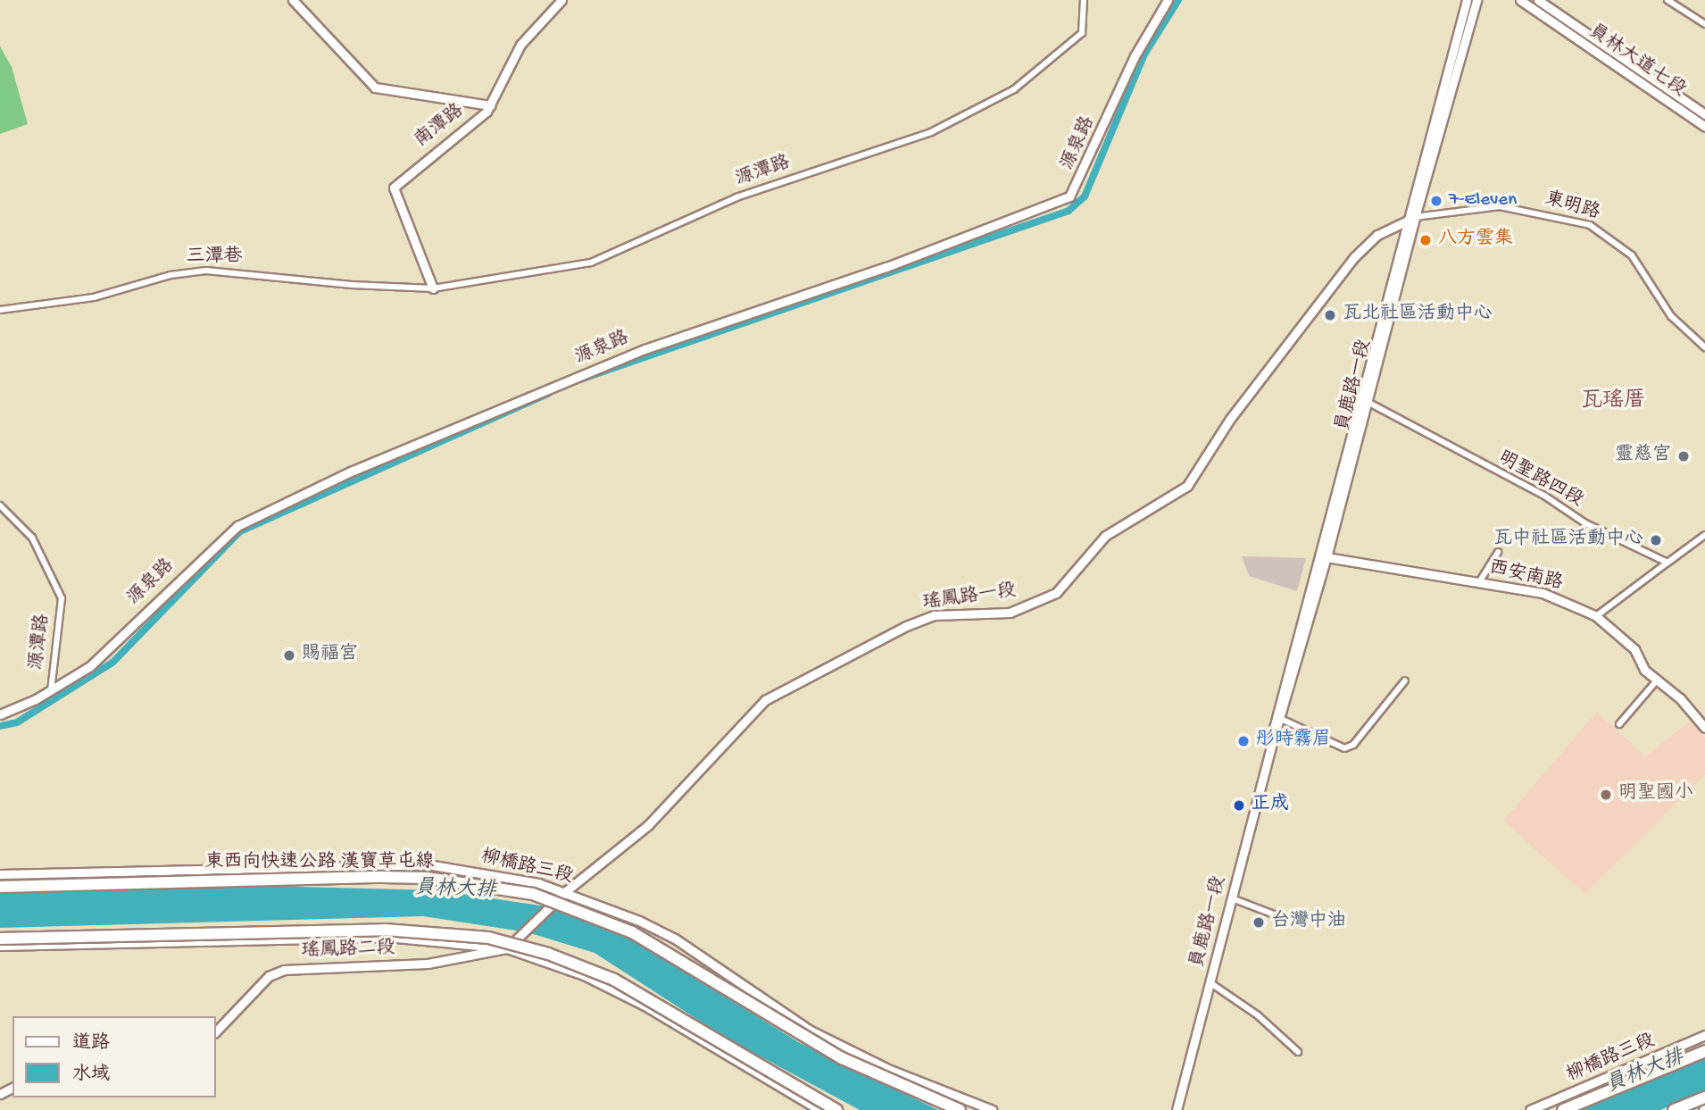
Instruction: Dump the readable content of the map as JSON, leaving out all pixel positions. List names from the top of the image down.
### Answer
{
  "streets": {
    "highway": ["東西向快速公路 漢寶草屯線"],
    "main road": [
      "員林大道七段",
      "南潭路",
      "源泉路",
      "員鹿路一段",
      "西安南路",
      "瑤鳳路一段",
      "柳橋路三段",
      "瑤鳳路二段"
    ],
    "street": [
      "源潭路",
      "東明路",
      "三潭巷",
      "明聖路四段"
    ]
  },
  "crossings": [
    ["南潭路", "源潭路"],
    ["南潭路", "三潭巷"],
    ["源泉路", "源潭路"],
    ["源潭路", "三潭巷"],
    ["東明路", "員鹿路一段"],
    ["東明路", "瑤鳳路一段"],
    ["員鹿路一段", "明聖路四段"],
    ["員鹿路一段", "西安南路"],
    ["員鹿路一段", "瑤鳳路一段"],
    ["瑤鳳路一段", "柳橋路三段"],
    ["瑤鳳路一段", "瑤鳳路二段"]
  ],
  "districts": ["瓦瑤厝"],
  "water": ["員林大排"],
  "places": [
    "7-Eleven",
    "八方雲集",
    "瓦北社區活動中心",
    "靈慈宮",
    "瓦中社區活動中心",
    "賜福宮",
    "彤時霧眉",
    "明聖國小",
    "正成",
    "台灣中油"
  ],
  "legend": ["道路", "水域"]
}
